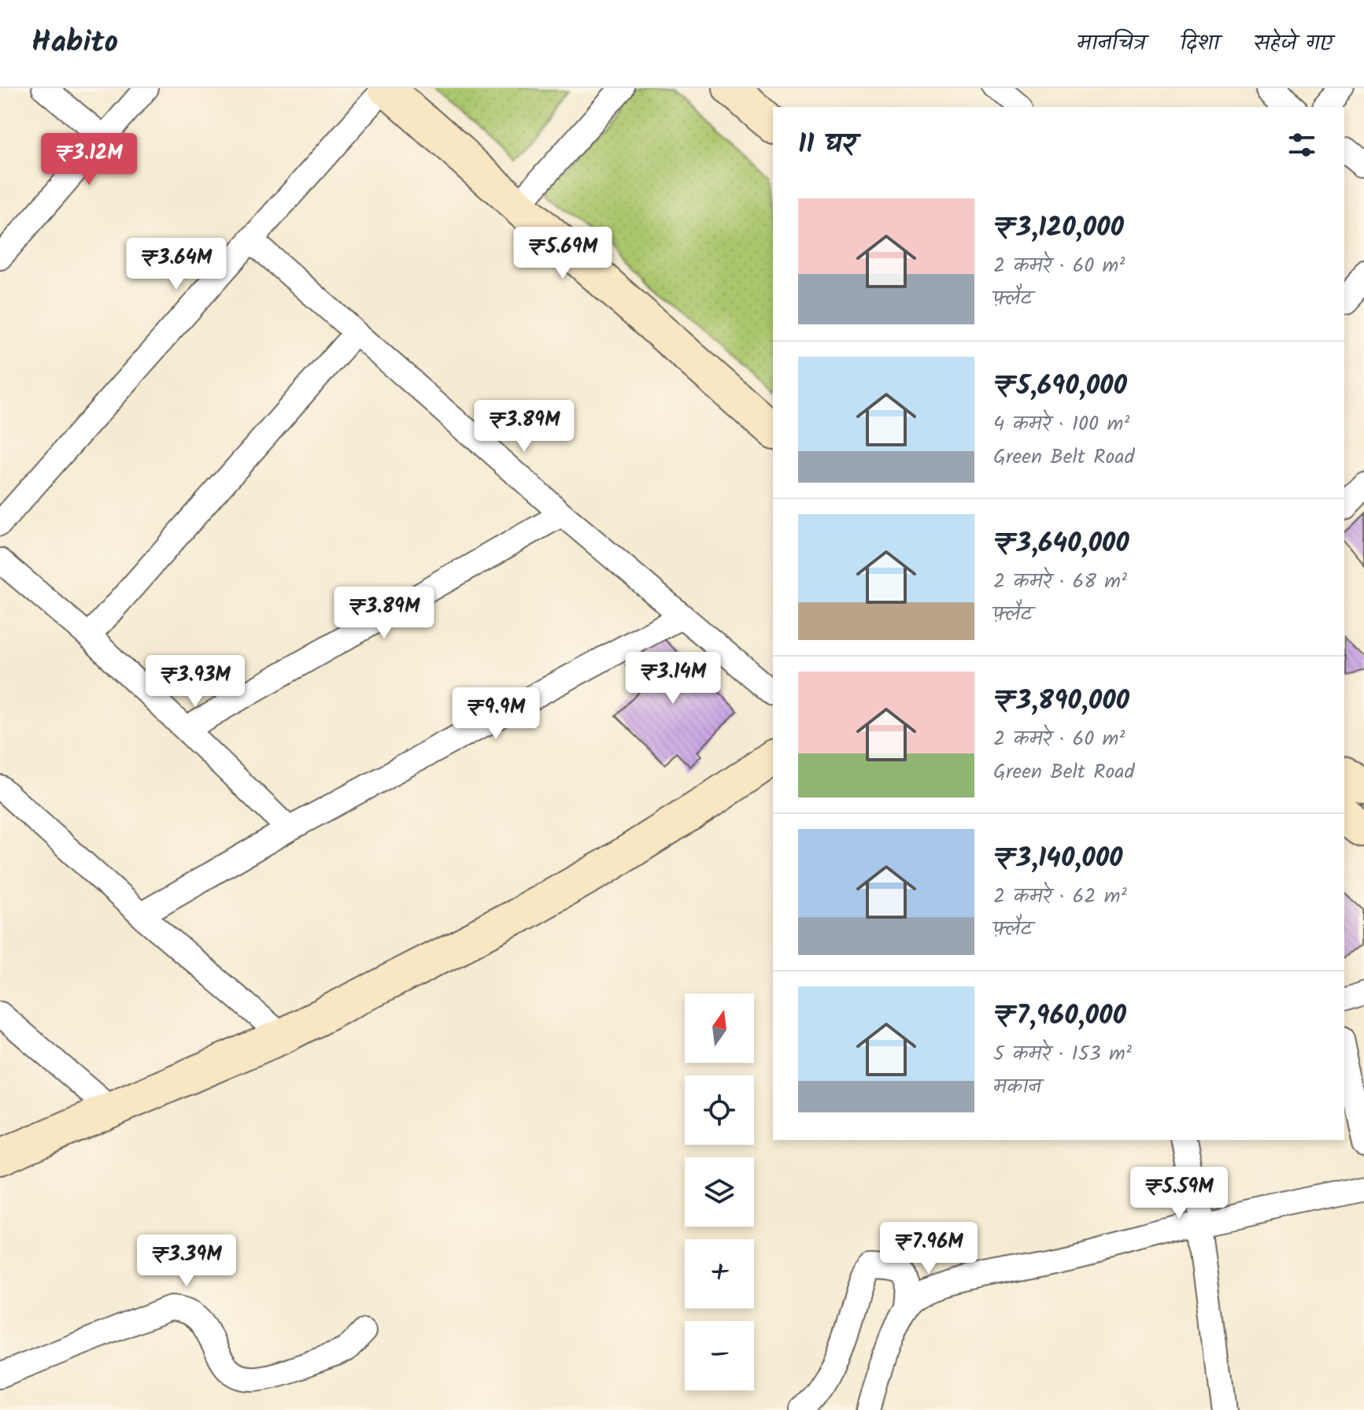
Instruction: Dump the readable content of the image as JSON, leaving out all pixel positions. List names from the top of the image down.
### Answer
{
  "north": "top",
  "page": {
    "header": "Habito",
    "nav": ["मानचित्र", "दिशा", "सहेजे गए"],
    "heading": "11 घर",
    "price": [
      "₹3.12M",
      "₹5.69M",
      "₹3.64M",
      "₹3.89M",
      "₹3.89M",
      "₹3.14M",
      "₹3.93M",
      "₹9.9M",
      "₹5.59M",
      "₹7.96M",
      "₹3.39M"
    ],
    "list": [
      {
        "name": "₹3,120,000",
        "note": "2 कमरे · 60 m² · फ़्लैट"
      },
      {
        "name": "₹5,690,000",
        "note": "4 कमरे · 100 m² · Green Belt Road"
      },
      {
        "name": "₹3,640,000",
        "note": "2 कमरे · 68 m² · फ़्लैट"
      },
      {
        "name": "₹3,890,000",
        "note": "2 कमरे · 60 m² · Green Belt Road"
      },
      {
        "name": "₹3,140,000",
        "note": "2 कमरे · 62 m² · फ़्लैट"
      },
      {
        "name": "₹7,960,000",
        "note": "5 कमरे · 153 m² · मकान"
      }
    ],
    "map_buttons": ["+", "−"]
  }
}
